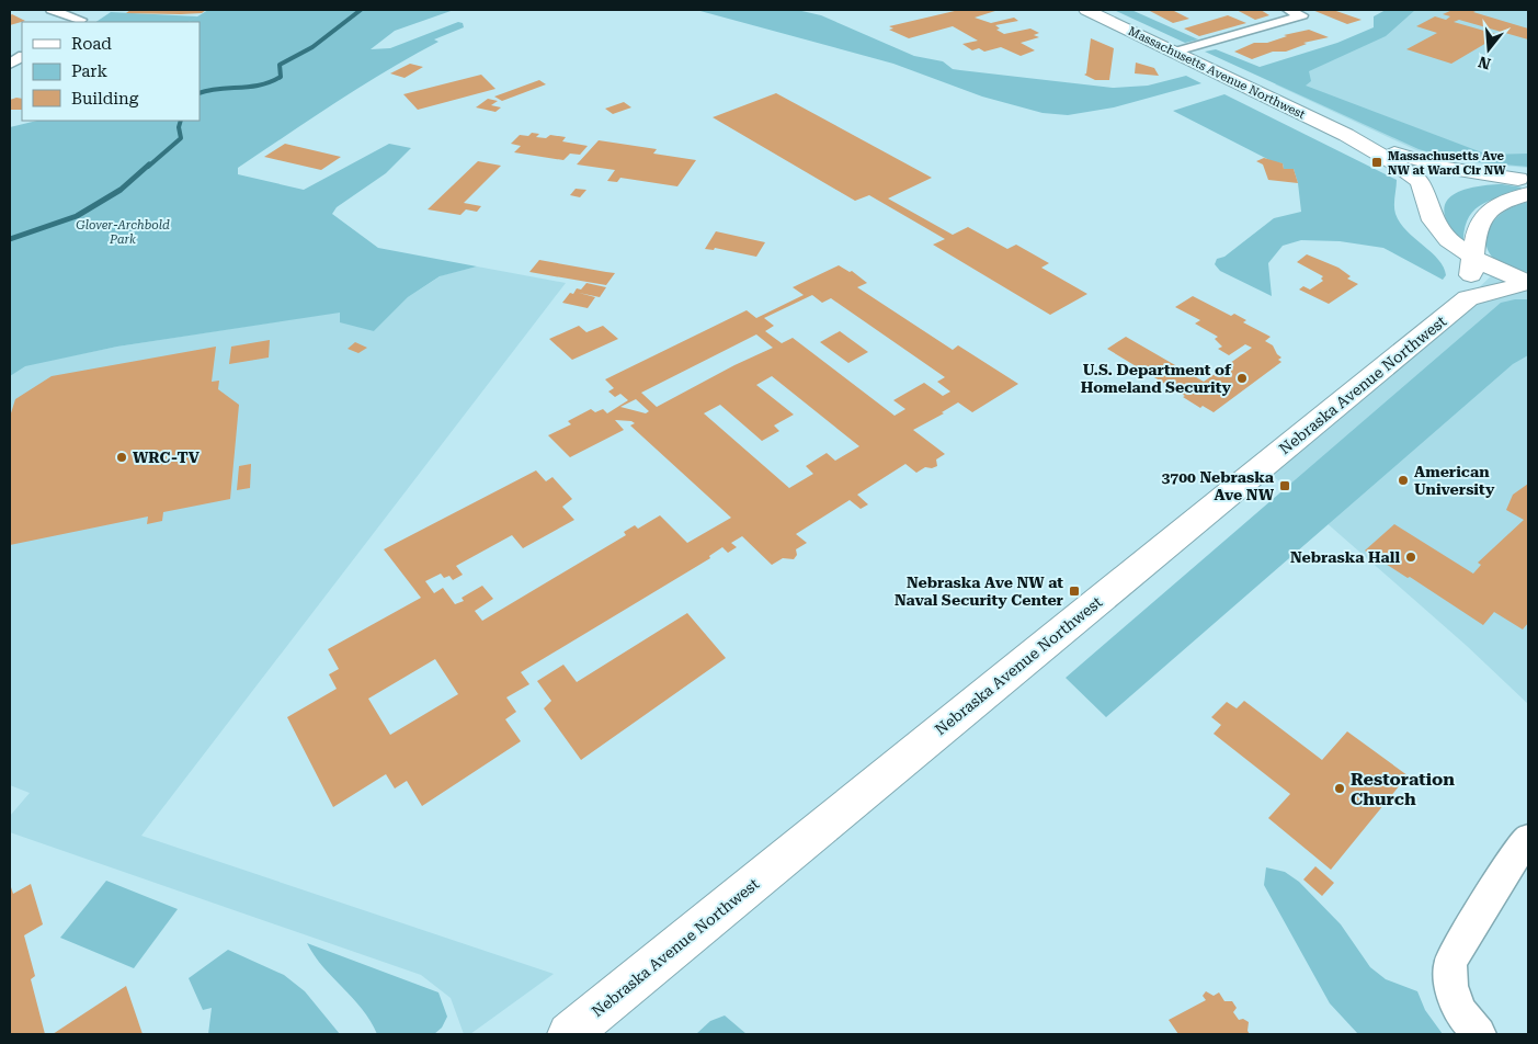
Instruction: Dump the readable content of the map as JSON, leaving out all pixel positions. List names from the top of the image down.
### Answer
{
  "streets": {
    "main road": ["Massachusetts Avenue Northwest", "Nebraska Avenue Northwest"]
  },
  "crossings": [
    ["Massachusetts Avenue Northwest", "Nebraska Avenue Northwest"]
  ],
  "parks": ["Glover-Archbold Park"],
  "places": {
    "transit": ["Massachusetts Ave NW at Ward Cir NW", "3700 Nebraska Ave NW", "Nebraska Ave NW at Naval Security Center"],
    "other": [
      "U.S. Department of Homeland Security",
      "WRC-TV",
      "American University",
      "Nebraska Hall",
      "Restoration Church"
    ]
  },
  "legend": ["Road", "Park", "Building"],
  "north": "bottom"
}
